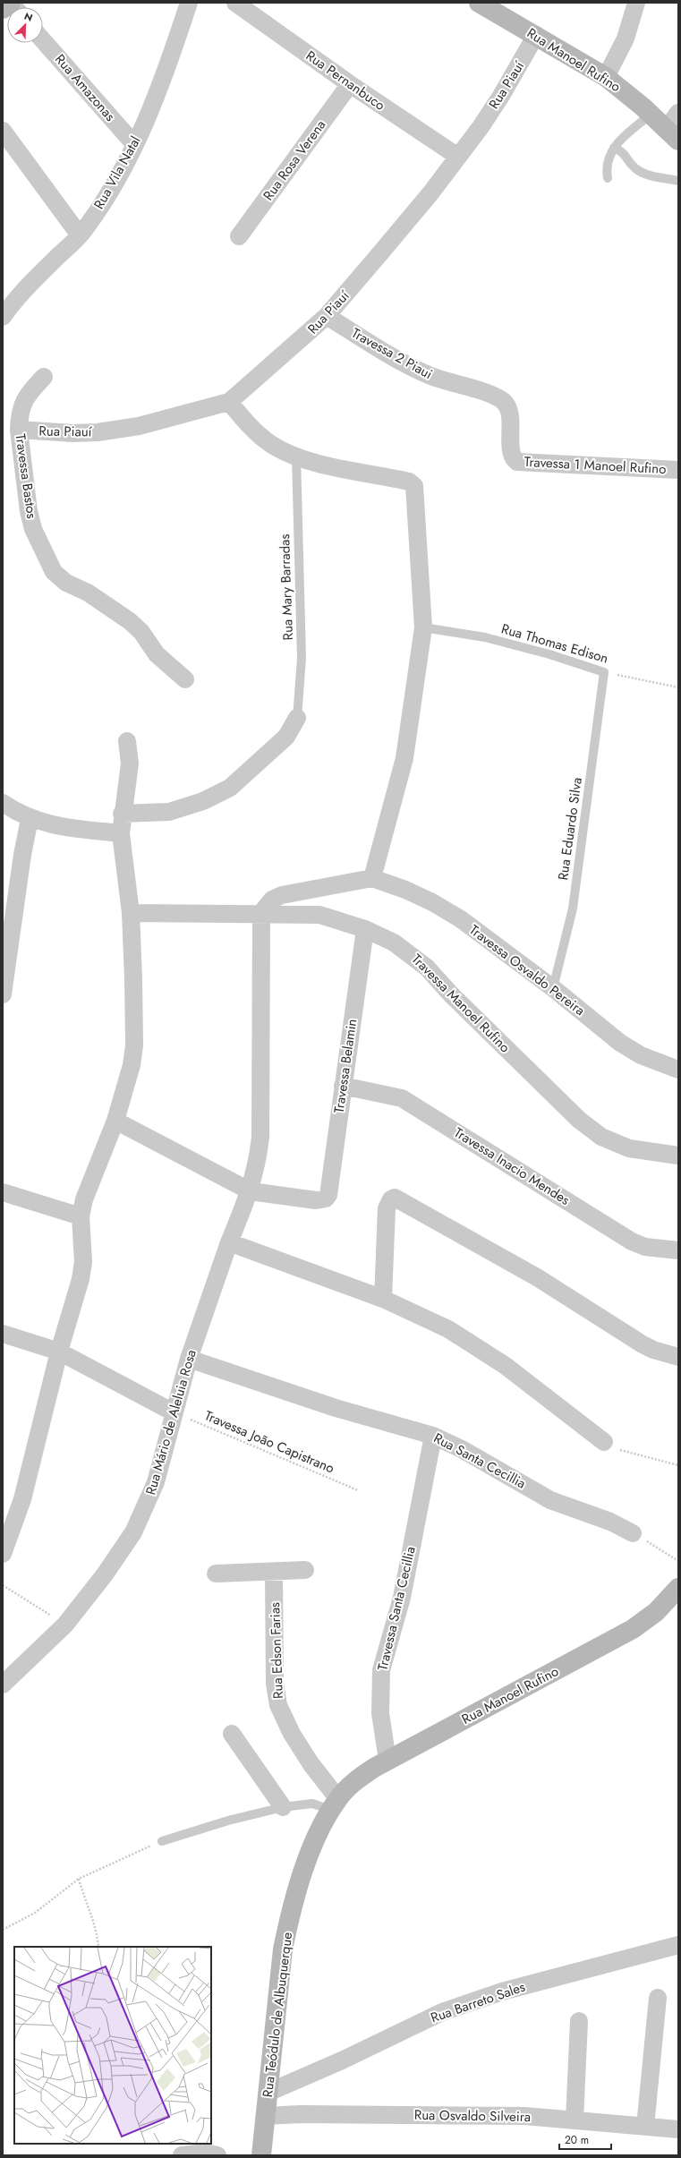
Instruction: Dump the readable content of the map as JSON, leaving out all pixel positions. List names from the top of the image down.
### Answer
{
  "streets": {
    "main road": ["Rua Manoel Rufino", "Rua Teódulo de Albuquerque"],
    "street": [
      "Rua Pernanbuco",
      "Rua Piauí",
      "Rua Amazonas",
      "Rua Rosa Verena",
      "Rua Vila Natal",
      "Travessa 2 Piaui",
      "Travessa 1 Manoel Rufino",
      "Travessa Bastos",
      "Travessa Osvaldo Pereira",
      "Travessa Manoel Rufino",
      "Travessa Belamin",
      "Travessa Inacio Mendes",
      "Rua Mário de Aleluia Rosa",
      "Rua Santa Cecillia",
      "Travessa Santa Cecillia",
      "Rua Edson Farias",
      "Rua Barreto Sales",
      "Rua Osvaldo Silveira"
    ],
    "lane": ["Rua Mary Barradas", "Rua Thomas Edison", "Rua Eduardo Silva"],
    "path": ["Travessa João Capistrano"]
  },
  "crossings": [
    ["Rua Manoel Rufino", "Rua Piauí"],
    ["Rua Manoel Rufino", "Travessa Santa Cecillia"],
    ["Rua Manoel Rufino", "Rua Edson Farias"],
    ["Rua Manoel Rufino", "Rua Teódulo de Albuquerque"],
    ["Rua Pernanbuco", "Rua Piauí"],
    ["Rua Pernanbuco", "Rua Rosa Verena"],
    ["Rua Piauí", "Travessa 2 Piaui"],
    ["Rua Piauí", "Travessa Bastos"],
    ["Rua Amazonas", "Rua Vila Natal"],
    ["Travessa 2 Piaui", "Travessa 1 Manoel Rufino"],
    ["Rua Thomas Edison", "Rua Eduardo Silva"],
    ["Rua Eduardo Silva", "Travessa Osvaldo Pereira"],
    ["Travessa Manoel Rufino", "Travessa Belamin"],
    ["Travessa Manoel Rufino", "Rua Mário de Aleluia Rosa"],
    ["Travessa Belamin", "Travessa Inacio Mendes"],
    ["Travessa Belamin", "Rua Mário de Aleluia Rosa"],
    ["Rua Mário de Aleluia Rosa", "Travessa João Capistrano"],
    ["Rua Mário de Aleluia Rosa", "Rua Santa Cecillia"],
    ["Rua Santa Cecillia", "Travessa Santa Cecillia"],
    ["Rua Edson Farias", "Rua Teódulo de Albuquerque"],
    ["Rua Barreto Sales", "Rua Teódulo de Albuquerque"],
    ["Rua Teódulo de Albuquerque", "Rua Osvaldo Silveira"]
  ],
  "scale_bar": "20 m",
  "north": "top right"
}
